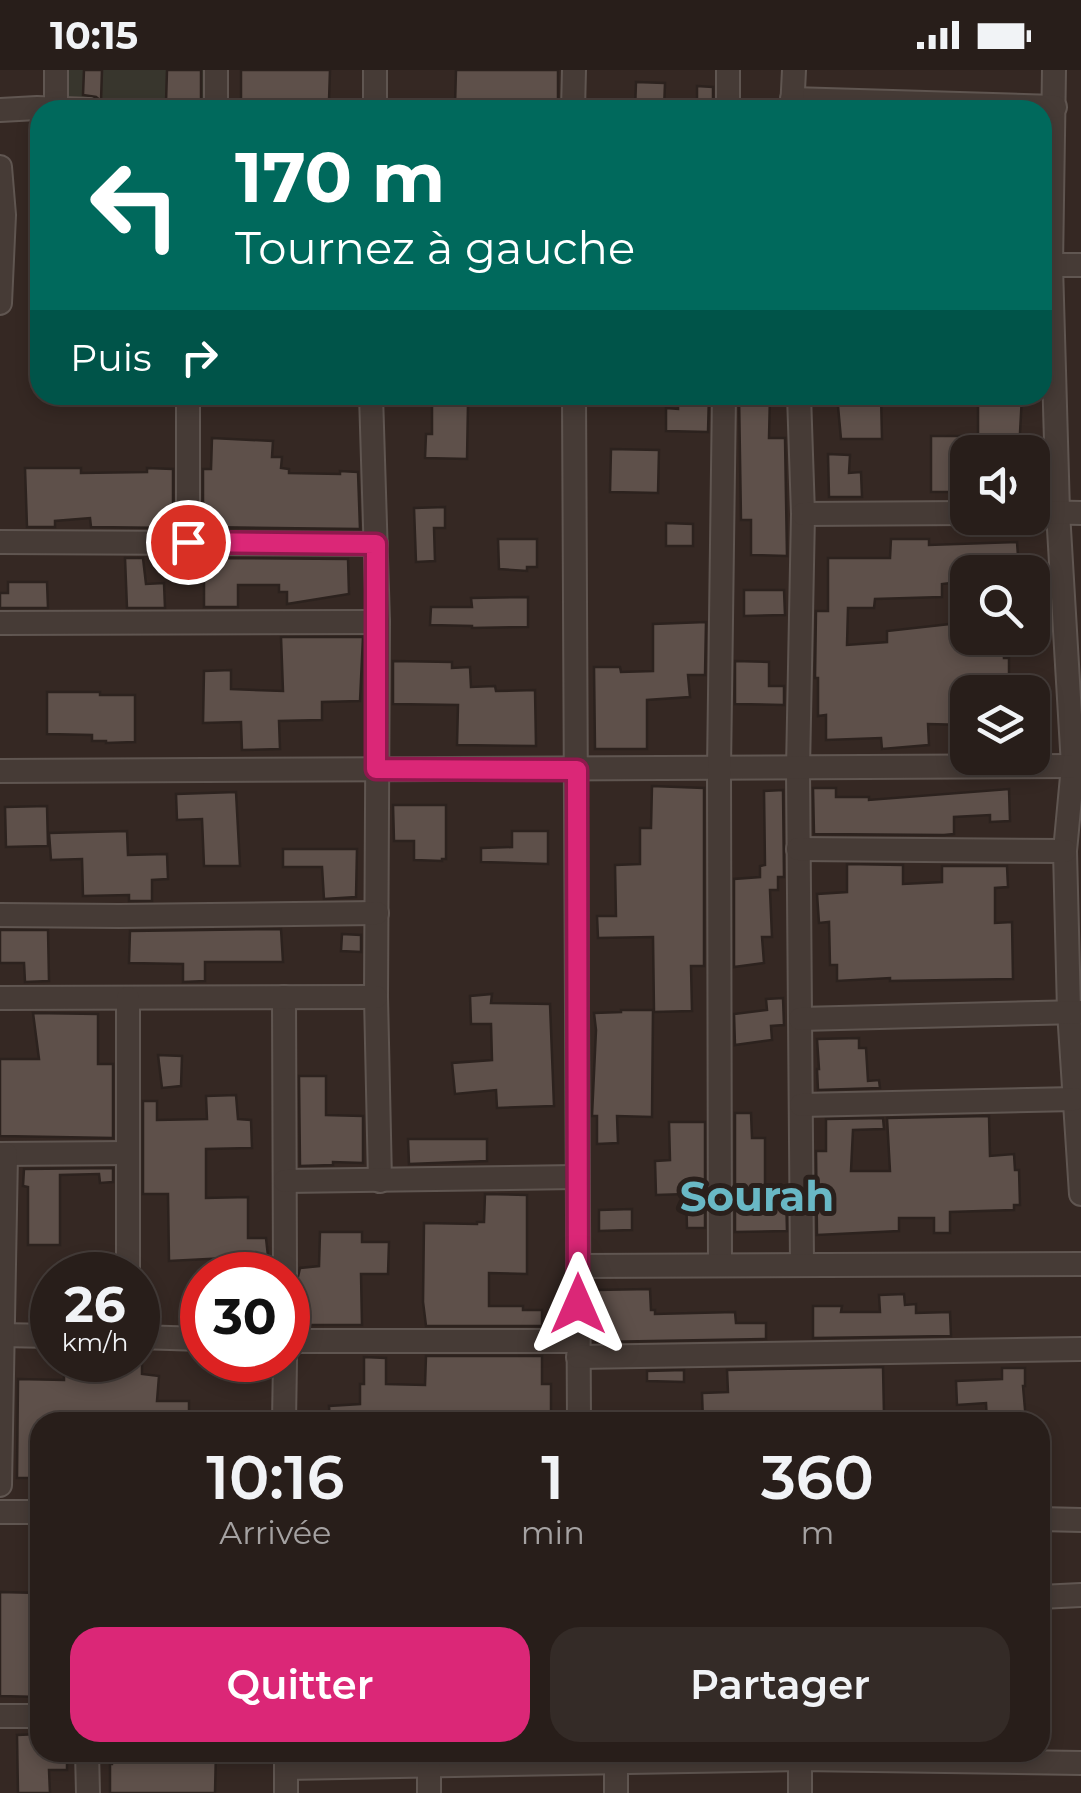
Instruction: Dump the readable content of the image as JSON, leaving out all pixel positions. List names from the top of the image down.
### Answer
{
  "districts": ["Sourah"],
  "page": {
    "status": "10:15",
    "turn": ["170 m", "Tournez à gauche"],
    "then": "Puis",
    "speed": "26 km/h",
    "limit": "30",
    "eta": [
      "10:16",
      "Arrivée",
      "1",
      "min",
      "360",
      "m"
    ],
    "buttons": ["Quitter", "Partager"]
  }
}
